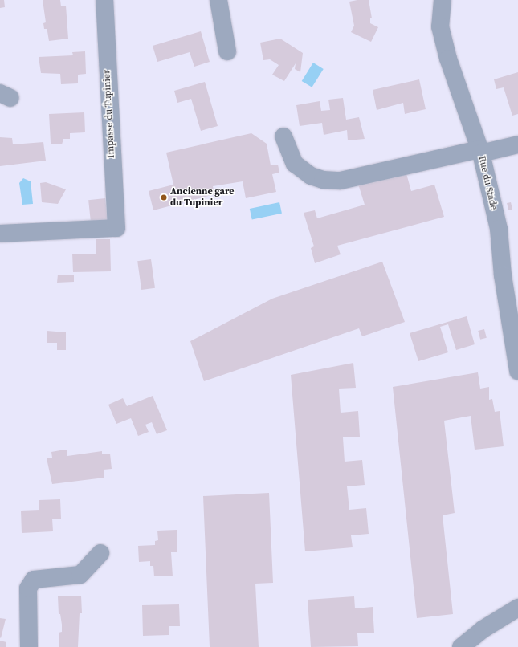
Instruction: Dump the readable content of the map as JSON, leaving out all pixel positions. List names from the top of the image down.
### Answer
{
  "streets": {
    "street": ["Impasse du Tupinier", "Rue du Stade"]
  },
  "places": ["Ancienne gare du Tupinier"]
}
